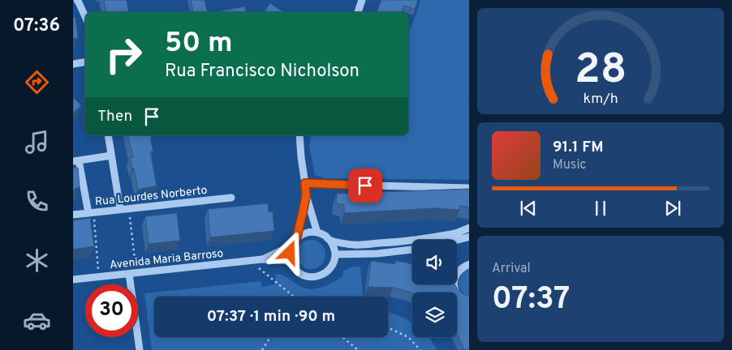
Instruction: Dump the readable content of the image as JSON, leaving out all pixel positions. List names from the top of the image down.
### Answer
{
  "streets": {
    "street": ["Rua Lourdes Norberto", "Avenida Maria Barroso"]
  },
  "page": {
    "tabs": "07:36",
    "turn": ["50 m", "Rua Francisco Nicholson"],
    "then": "Then",
    "song": ["91.1 FM", "Music"],
    "tile": ["Arrival", "07:37"],
    "limit": "30",
    "trip": "07:37 · 1 min · 90 m",
    "gauge": ["28", "km/h"]
  }
}
